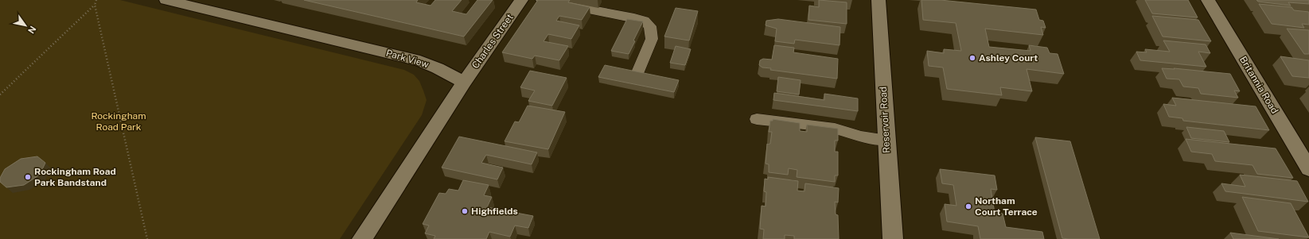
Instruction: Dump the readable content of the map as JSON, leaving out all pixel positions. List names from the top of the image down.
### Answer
{
  "streets": {
    "street": [
      "Charles Street",
      "Park View",
      "Britannia Road",
      "Reservoir Road"
    ]
  },
  "crossings": [
    ["Charles Street", "Park View"]
  ],
  "parks": ["Rockingham Road Park"],
  "places": [
    "Ashley Court",
    "Rockingham Road Park Bandstand",
    "Northam Court Terrace",
    "Highfields"
  ],
  "north": "bottom right"
}
